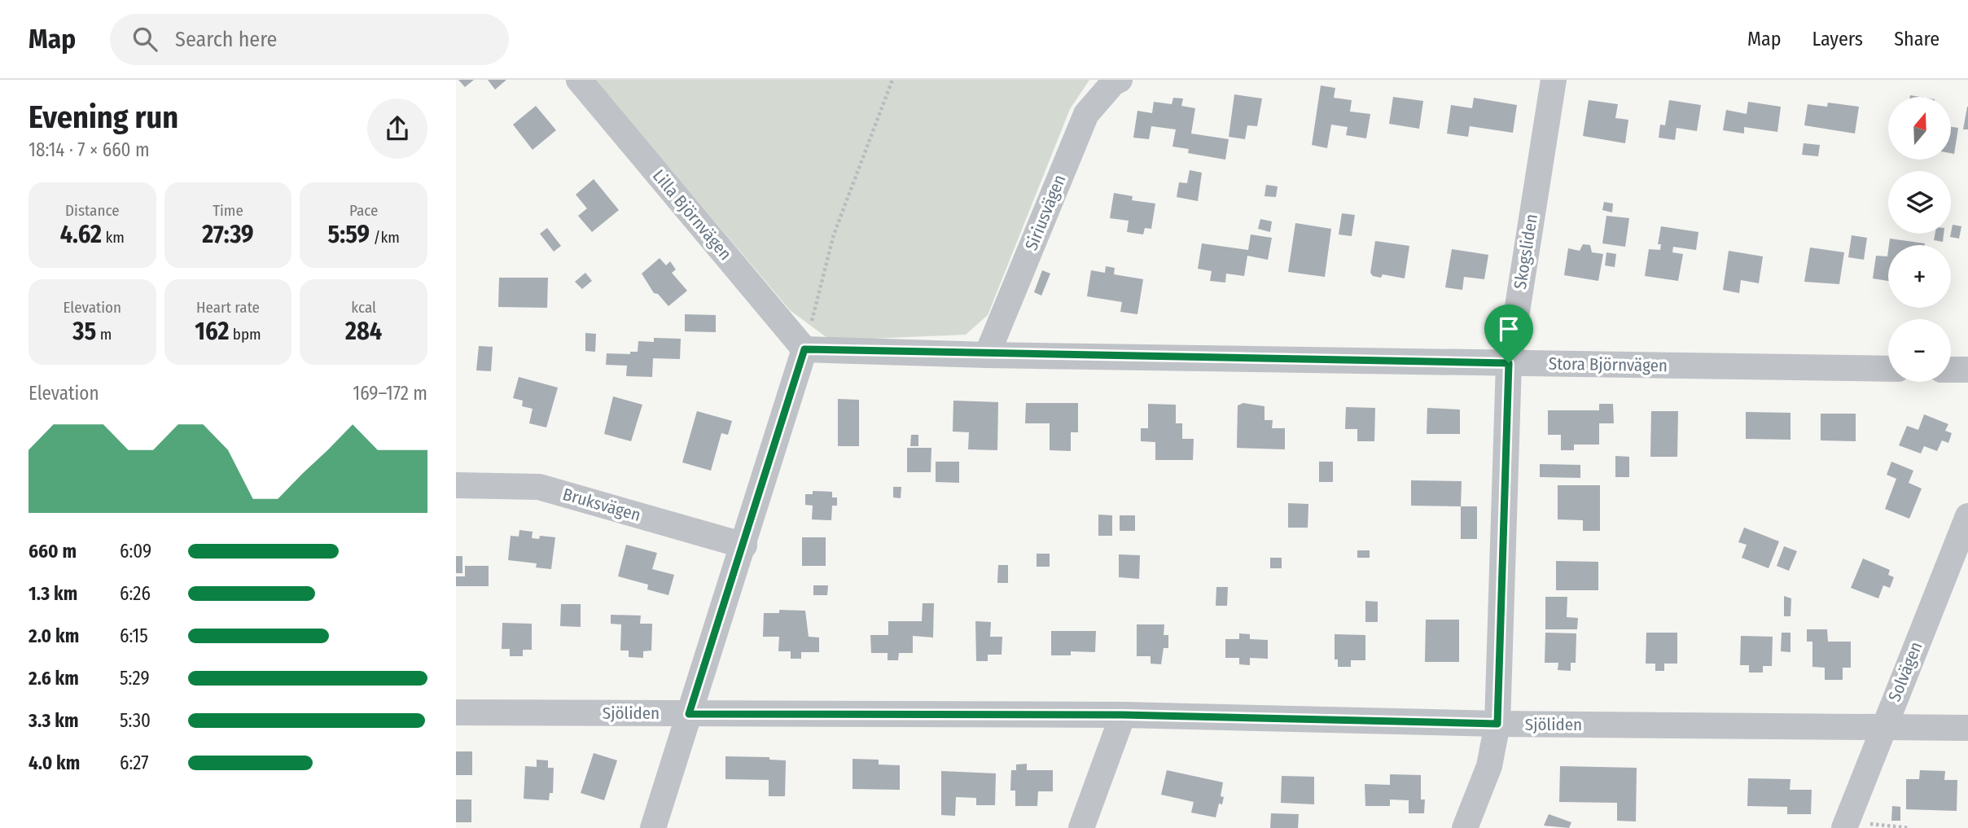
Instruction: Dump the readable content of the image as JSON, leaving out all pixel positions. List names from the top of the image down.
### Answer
{
  "streets": {
    "street": [
      "Siriusvägen",
      "Lilla Björnvägen",
      "Skogsliden",
      "Stora Björnvägen",
      "Bruksvägen",
      "Solvägen",
      "Sjöliden"
    ]
  },
  "crossings": [
    ["Siriusvägen", "Stora Björnvägen"],
    ["Lilla Björnvägen", "Stora Björnvägen"],
    ["Skogsliden", "Stora Björnvägen"],
    ["Skogsliden", "Sjöliden"],
    ["Solvägen", "Sjöliden"]
  ],
  "north": "top",
  "page": {
    "header": "Map",
    "search": "Search here",
    "nav": ["Map", "Layers", "Share"],
    "heading": ["Evening run", "18:14 · 7 × 660 m"],
    "map_buttons": ["+", "−"],
    "stats": [
      ["Distance", "4.62 km"],
      ["Time", "27:39"],
      ["Pace", "5:59 /km"],
      ["Elevation", "35 m"],
      ["Heart rate", "162 bpm"],
      ["kcal", "284"]
    ],
    "chart": ["Elevation", "169–172 m"],
    "list": [
      {
        "name": "660 m",
        "note": "6:09"
      },
      {
        "name": "1.3 km",
        "note": "6:26"
      },
      {
        "name": "2.0 km",
        "note": "6:15"
      },
      {
        "name": "2.6 km",
        "note": "5:29"
      },
      {
        "name": "3.3 km",
        "note": "5:30"
      },
      {
        "name": "4.0 km",
        "note": "6:27"
      }
    ]
  }
}
